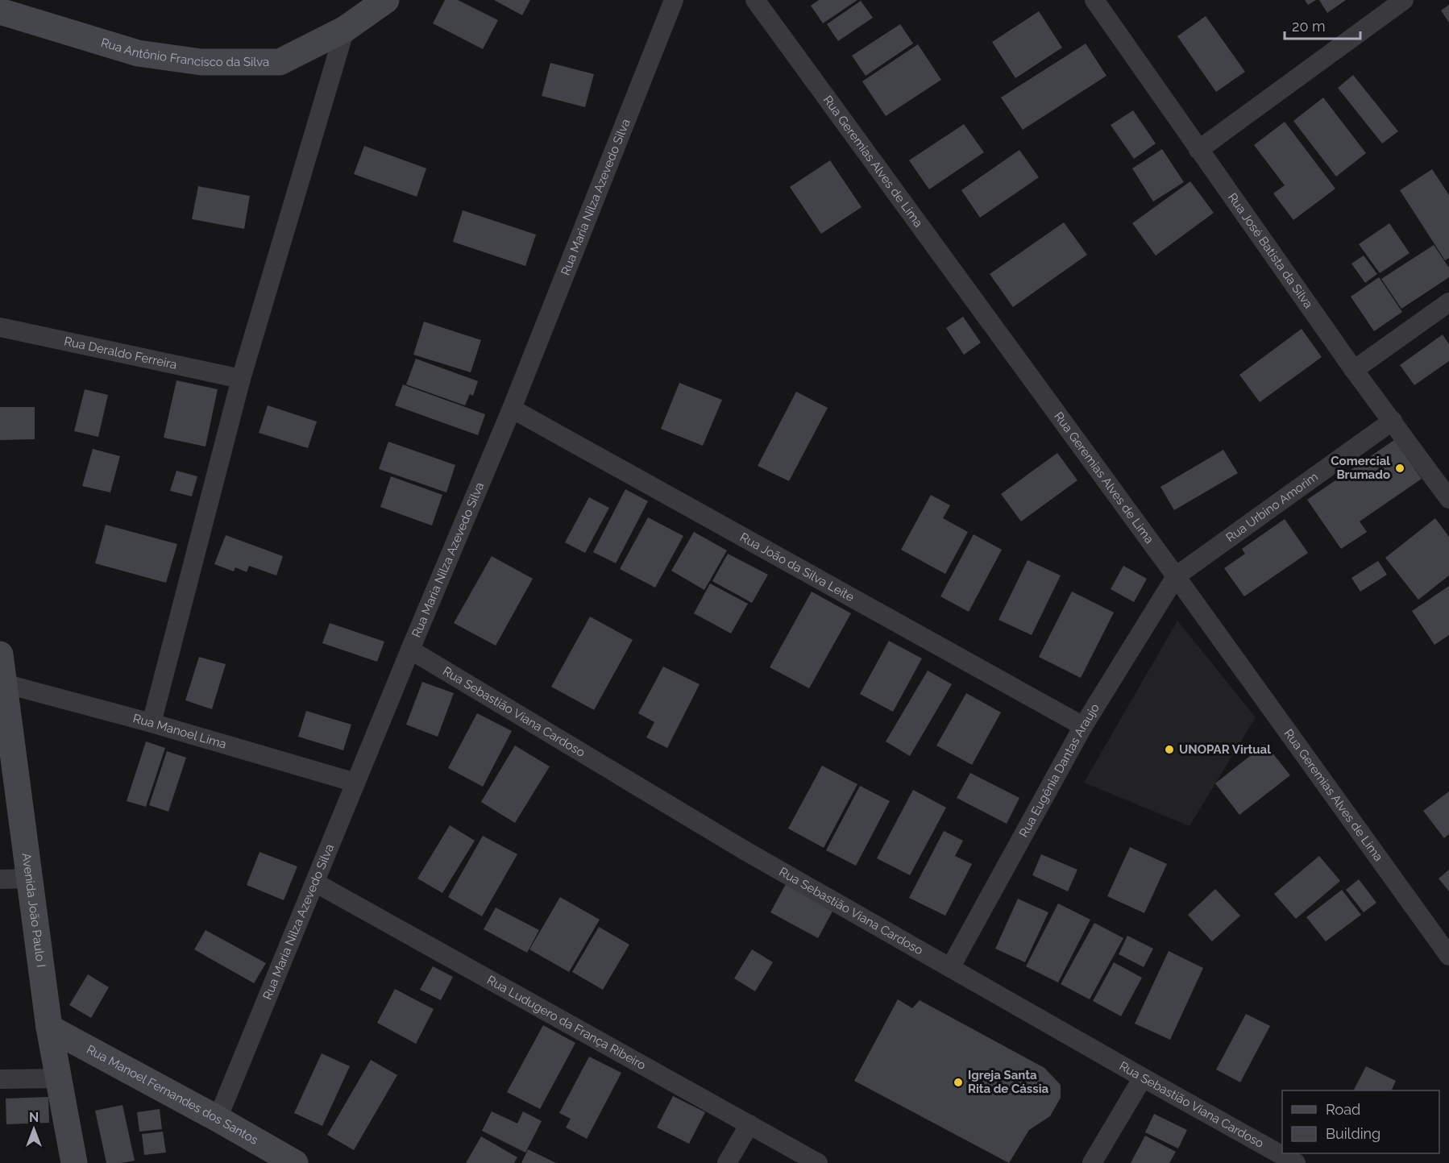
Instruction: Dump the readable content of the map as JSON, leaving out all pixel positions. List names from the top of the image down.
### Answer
{
  "streets": {
    "main road": ["Rua Antônio Francisco da Silva", "Avenida João Paulo I", "Rua Manoel Fernandes dos Santos"],
    "street": [
      "Rua Geremias Alves de Lima",
      "Rua Maria Nilza Azevedo Silva",
      "Rua José Batista da Silva",
      "Rua Deraldo Ferreira",
      "Rua Urbino Amorim",
      "Rua João da Silva Leite",
      "Rua Sebastião Viana Cardoso",
      "Rua Manoel Lima",
      "Rua Eugênia Dantas Araujo",
      "Rua Ludugero da França Ribeiro"
    ]
  },
  "crossings": [
    ["Rua Geremias Alves de Lima", "Rua Urbino Amorim"],
    ["Rua Geremias Alves de Lima", "Rua Eugênia Dantas Araujo"],
    ["Rua Maria Nilza Azevedo Silva", "Rua João da Silva Leite"],
    ["Rua Maria Nilza Azevedo Silva", "Rua Sebastião Viana Cardoso"],
    ["Rua Maria Nilza Azevedo Silva", "Rua Manoel Lima"],
    ["Rua Maria Nilza Azevedo Silva", "Rua Ludugero da França Ribeiro"],
    ["Rua Maria Nilza Azevedo Silva", "Rua Manoel Fernandes dos Santos"],
    ["Rua José Batista da Silva", "Rua Urbino Amorim"],
    ["Rua Urbino Amorim", "Rua Eugênia Dantas Araujo"],
    ["Rua João da Silva Leite", "Rua Eugênia Dantas Araujo"],
    ["Rua Sebastião Viana Cardoso", "Rua Eugênia Dantas Araujo"],
    ["Rua Manoel Lima", "Avenida João Paulo I"],
    ["Avenida João Paulo I", "Rua Manoel Fernandes dos Santos"]
  ],
  "places": ["Comercial Brumado", "UNOPAR Virtual", "Igreja Santa Rita de Cássia"],
  "legend": ["Road", "Building"],
  "scale_bar": "20 m",
  "north": "top"
}
